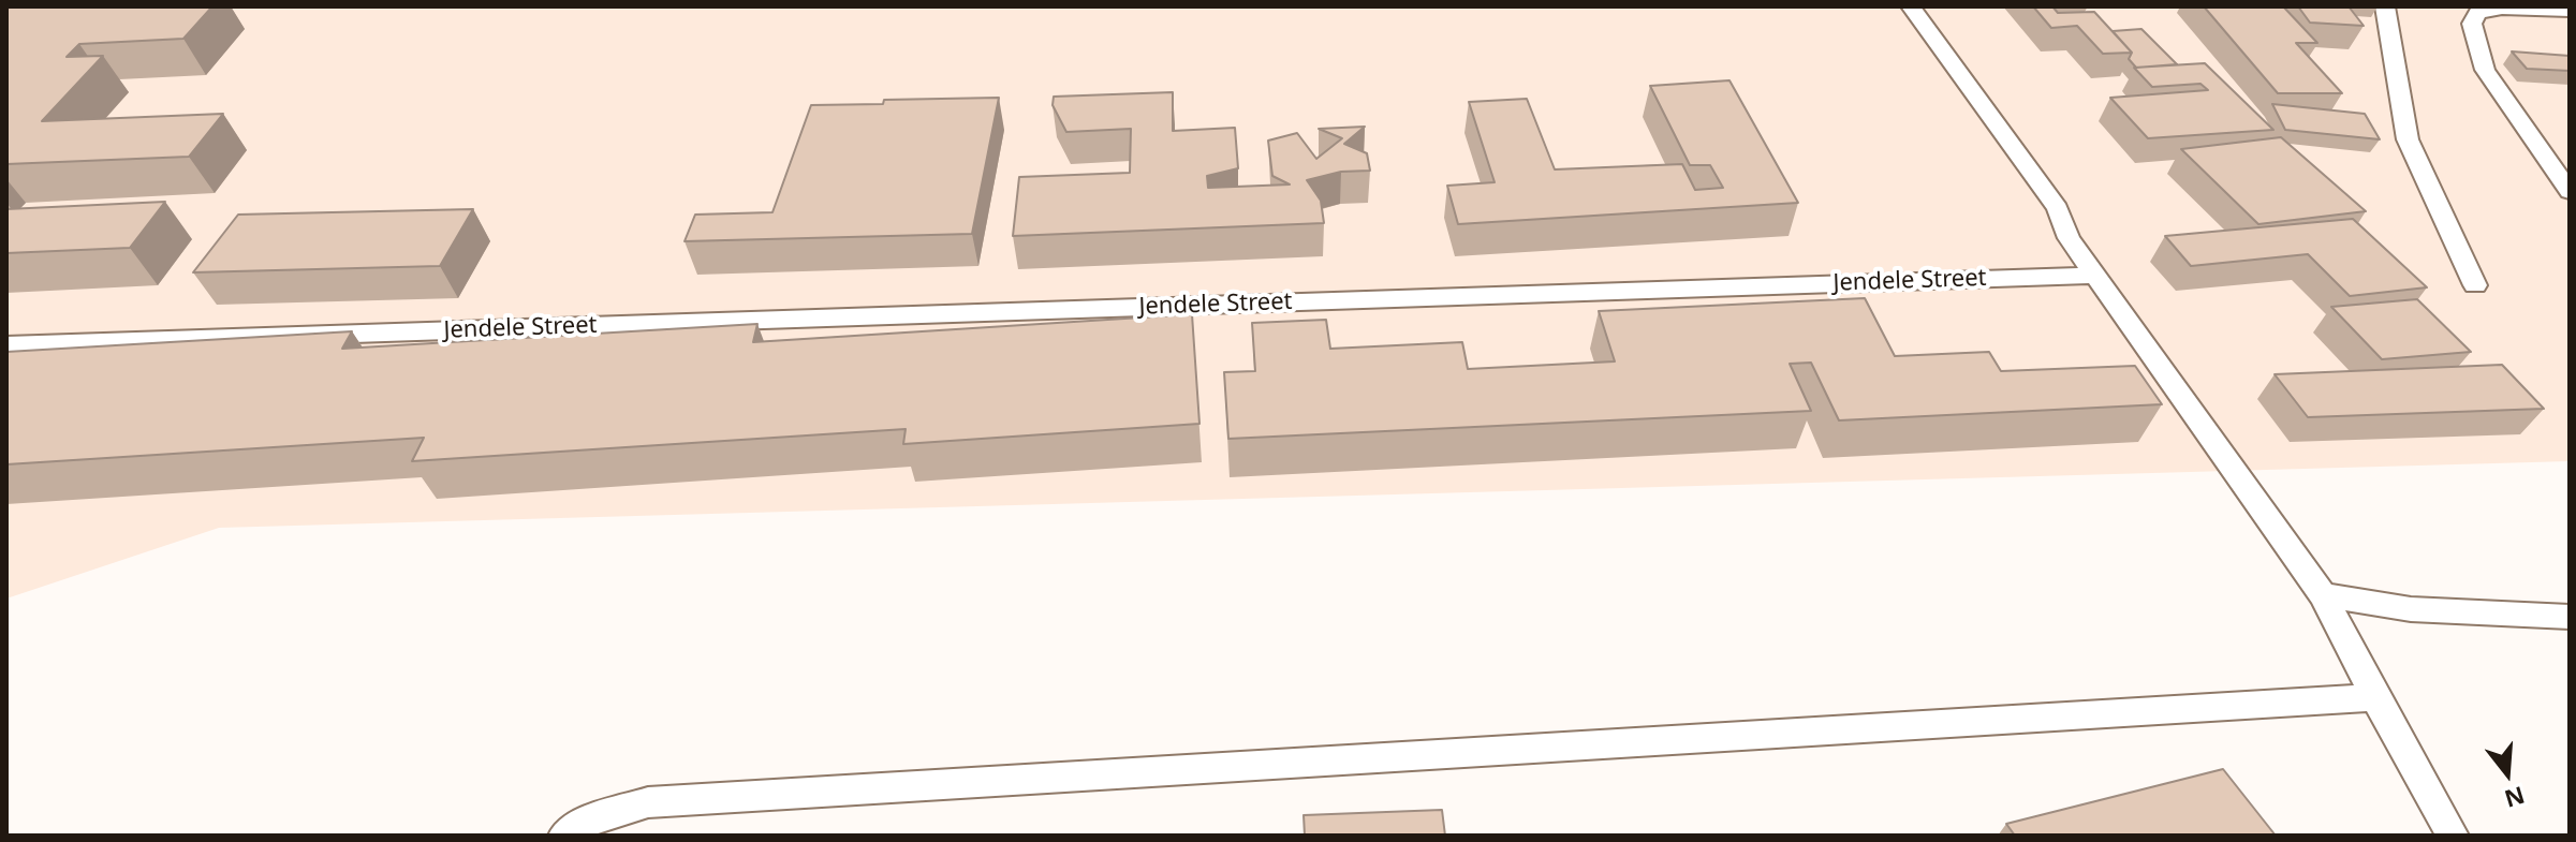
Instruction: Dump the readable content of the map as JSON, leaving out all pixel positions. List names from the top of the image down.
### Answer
{
  "streets": {
    "lane": ["Jendele Street"]
  },
  "north": "bottom"
}
